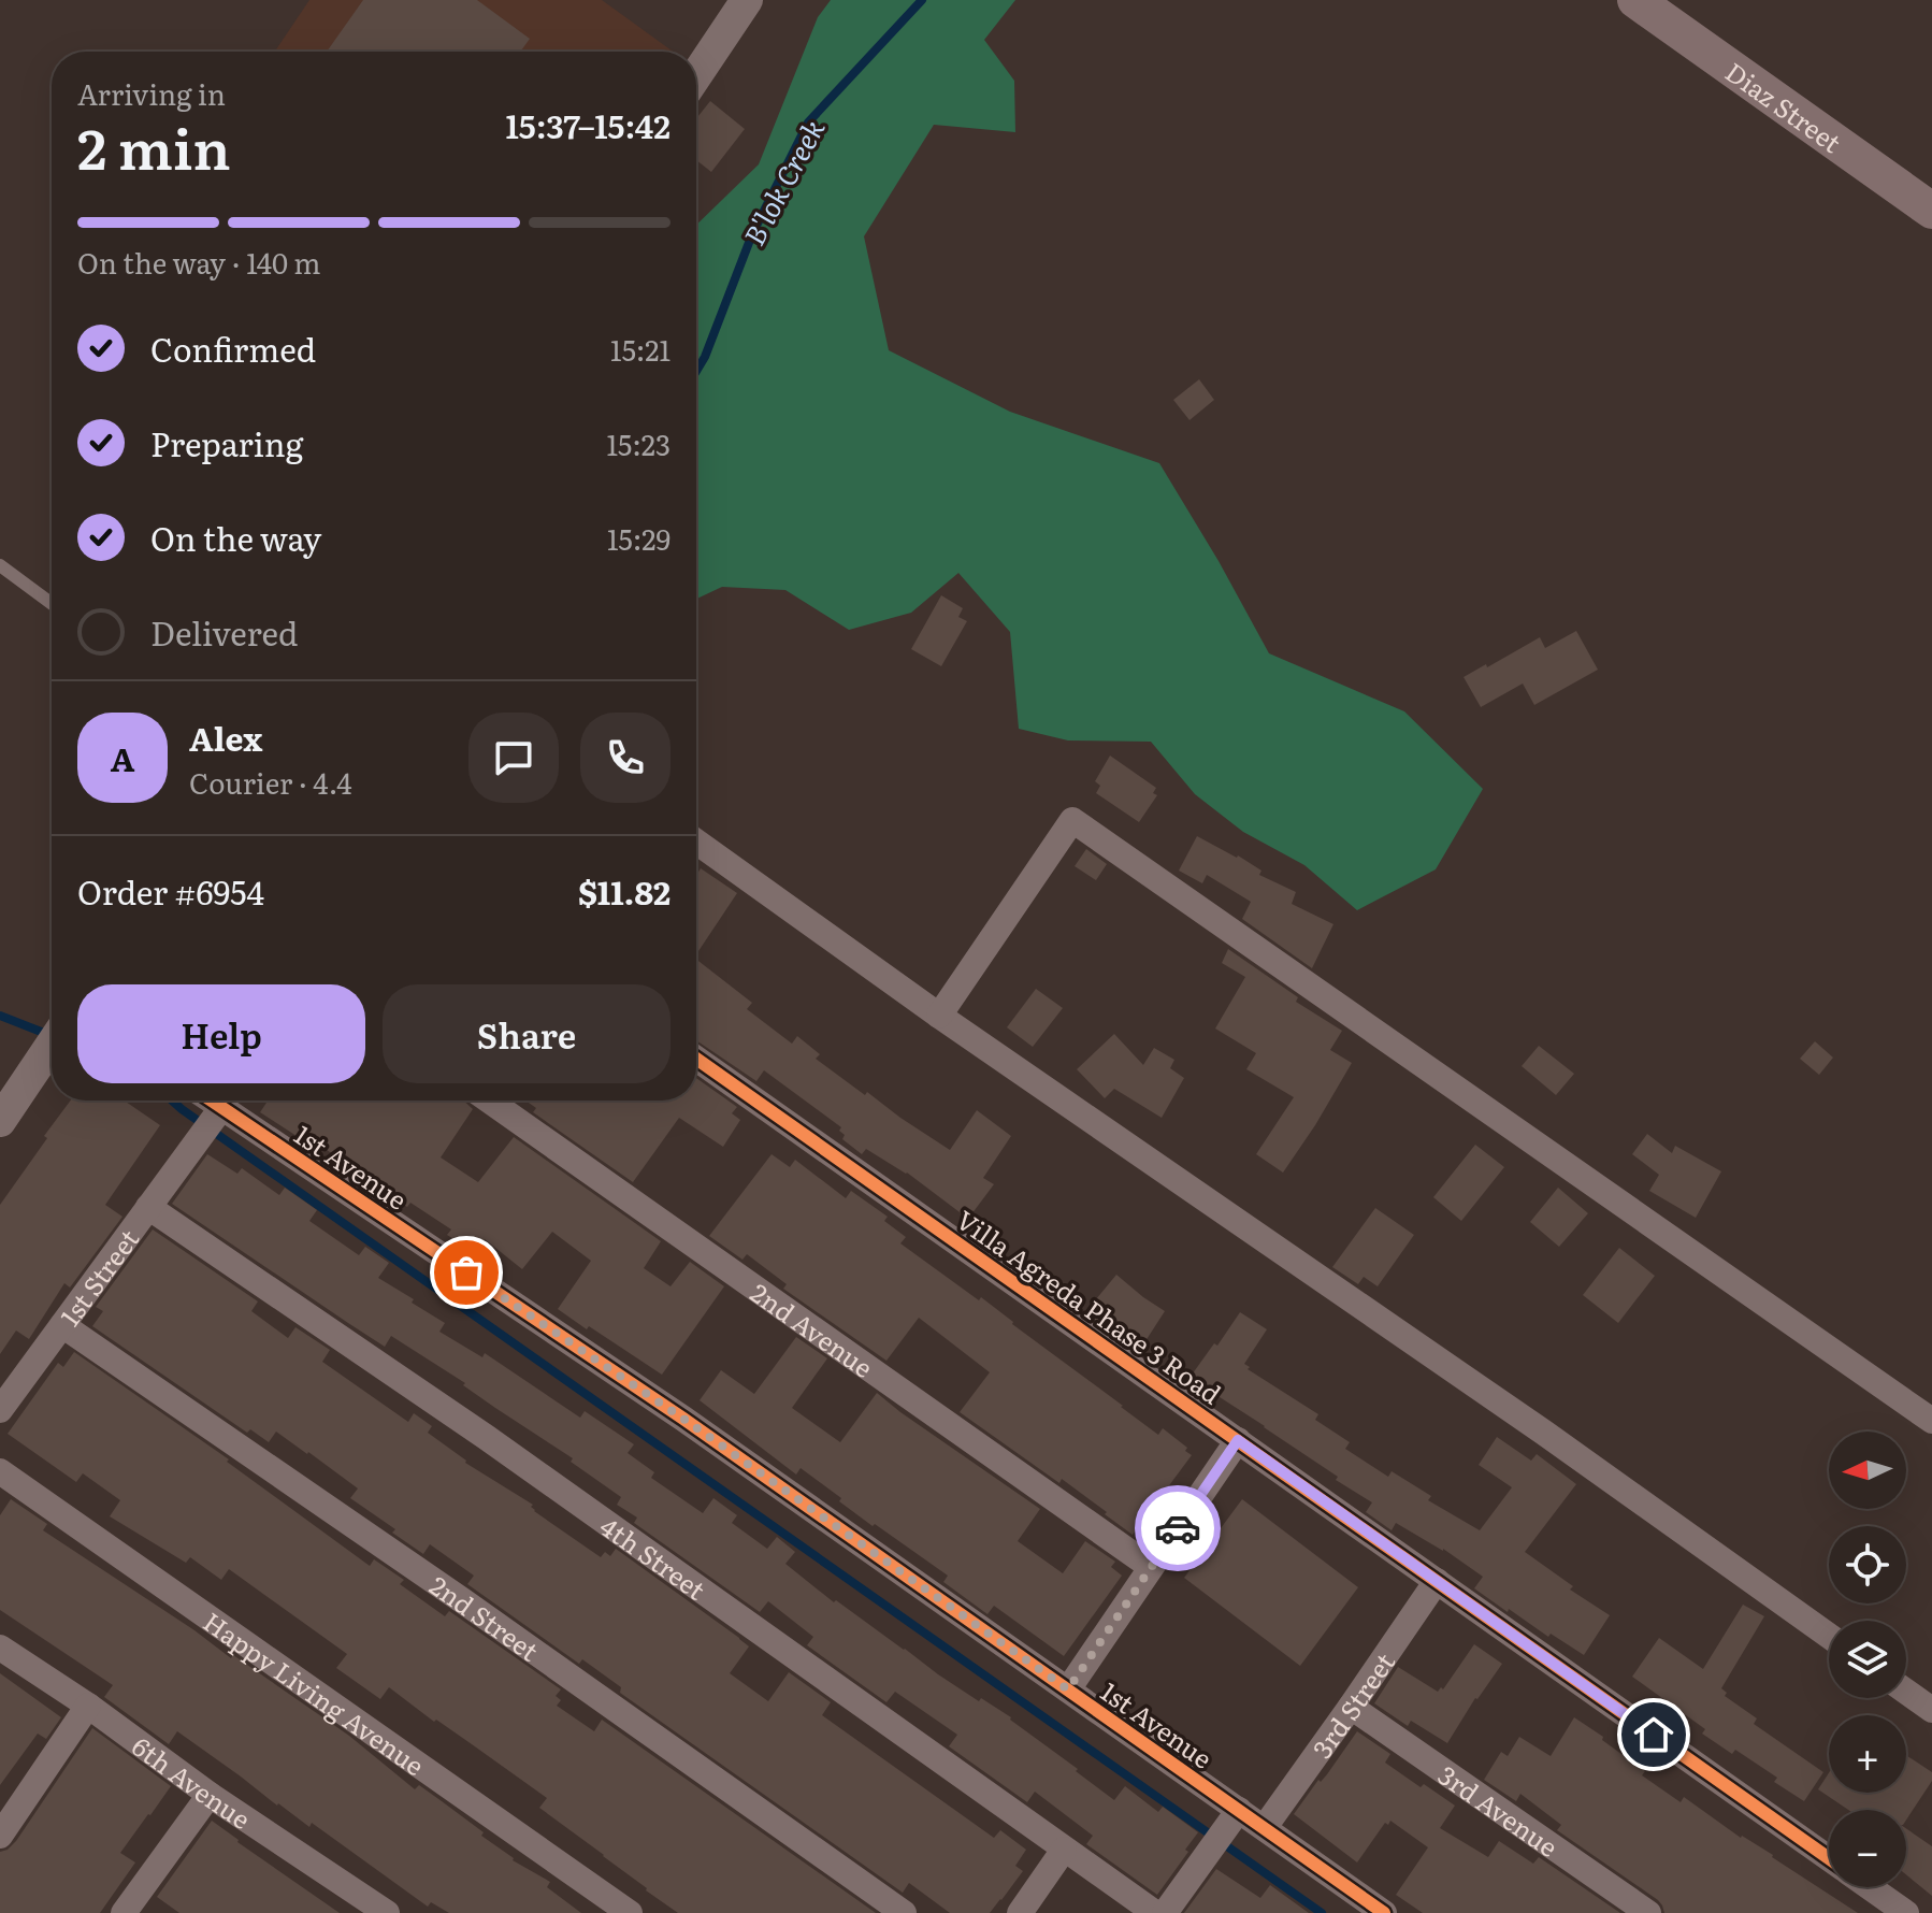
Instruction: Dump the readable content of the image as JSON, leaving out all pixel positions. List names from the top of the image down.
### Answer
{
  "streets": {
    "main road": ["Diaz Street"],
    "street": [
      "1st Avenue",
      "1st Street",
      "Villa Agreda Phase 3 Road",
      "2nd Avenue",
      "4th Street",
      "2nd Street",
      "Happy Living Avenue",
      "3rd Street",
      "6th Avenue",
      "3rd Avenue"
    ]
  },
  "crossings": [
    ["1st Avenue", "1st Street"],
    ["1st Avenue", "3rd Street"],
    ["1st Street", "4th Street"],
    ["1st Street", "2nd Street"],
    ["Villa Agreda Phase 3 Road", "3rd Street"],
    ["3rd Street", "3rd Avenue"]
  ],
  "water": ["B'lok Creek"],
  "north": "left",
  "page": {
    "heading": ["2 min", "Arriving in", "15:37–15:42"],
    "panel": [
      "Alex",
      "Courier · 4.4",
      "Order #6954",
      "$11.82"
    ],
    "bar": "On the way · 140 m",
    "list": [
      ["Confirmed", "15:21"],
      ["Preparing", "15:23"],
      ["On the way", "15:29"],
      "Delivered"
    ],
    "round": "A",
    "buttons": ["Help", "Share"],
    "map_buttons": ["+", "−"]
  }
}
